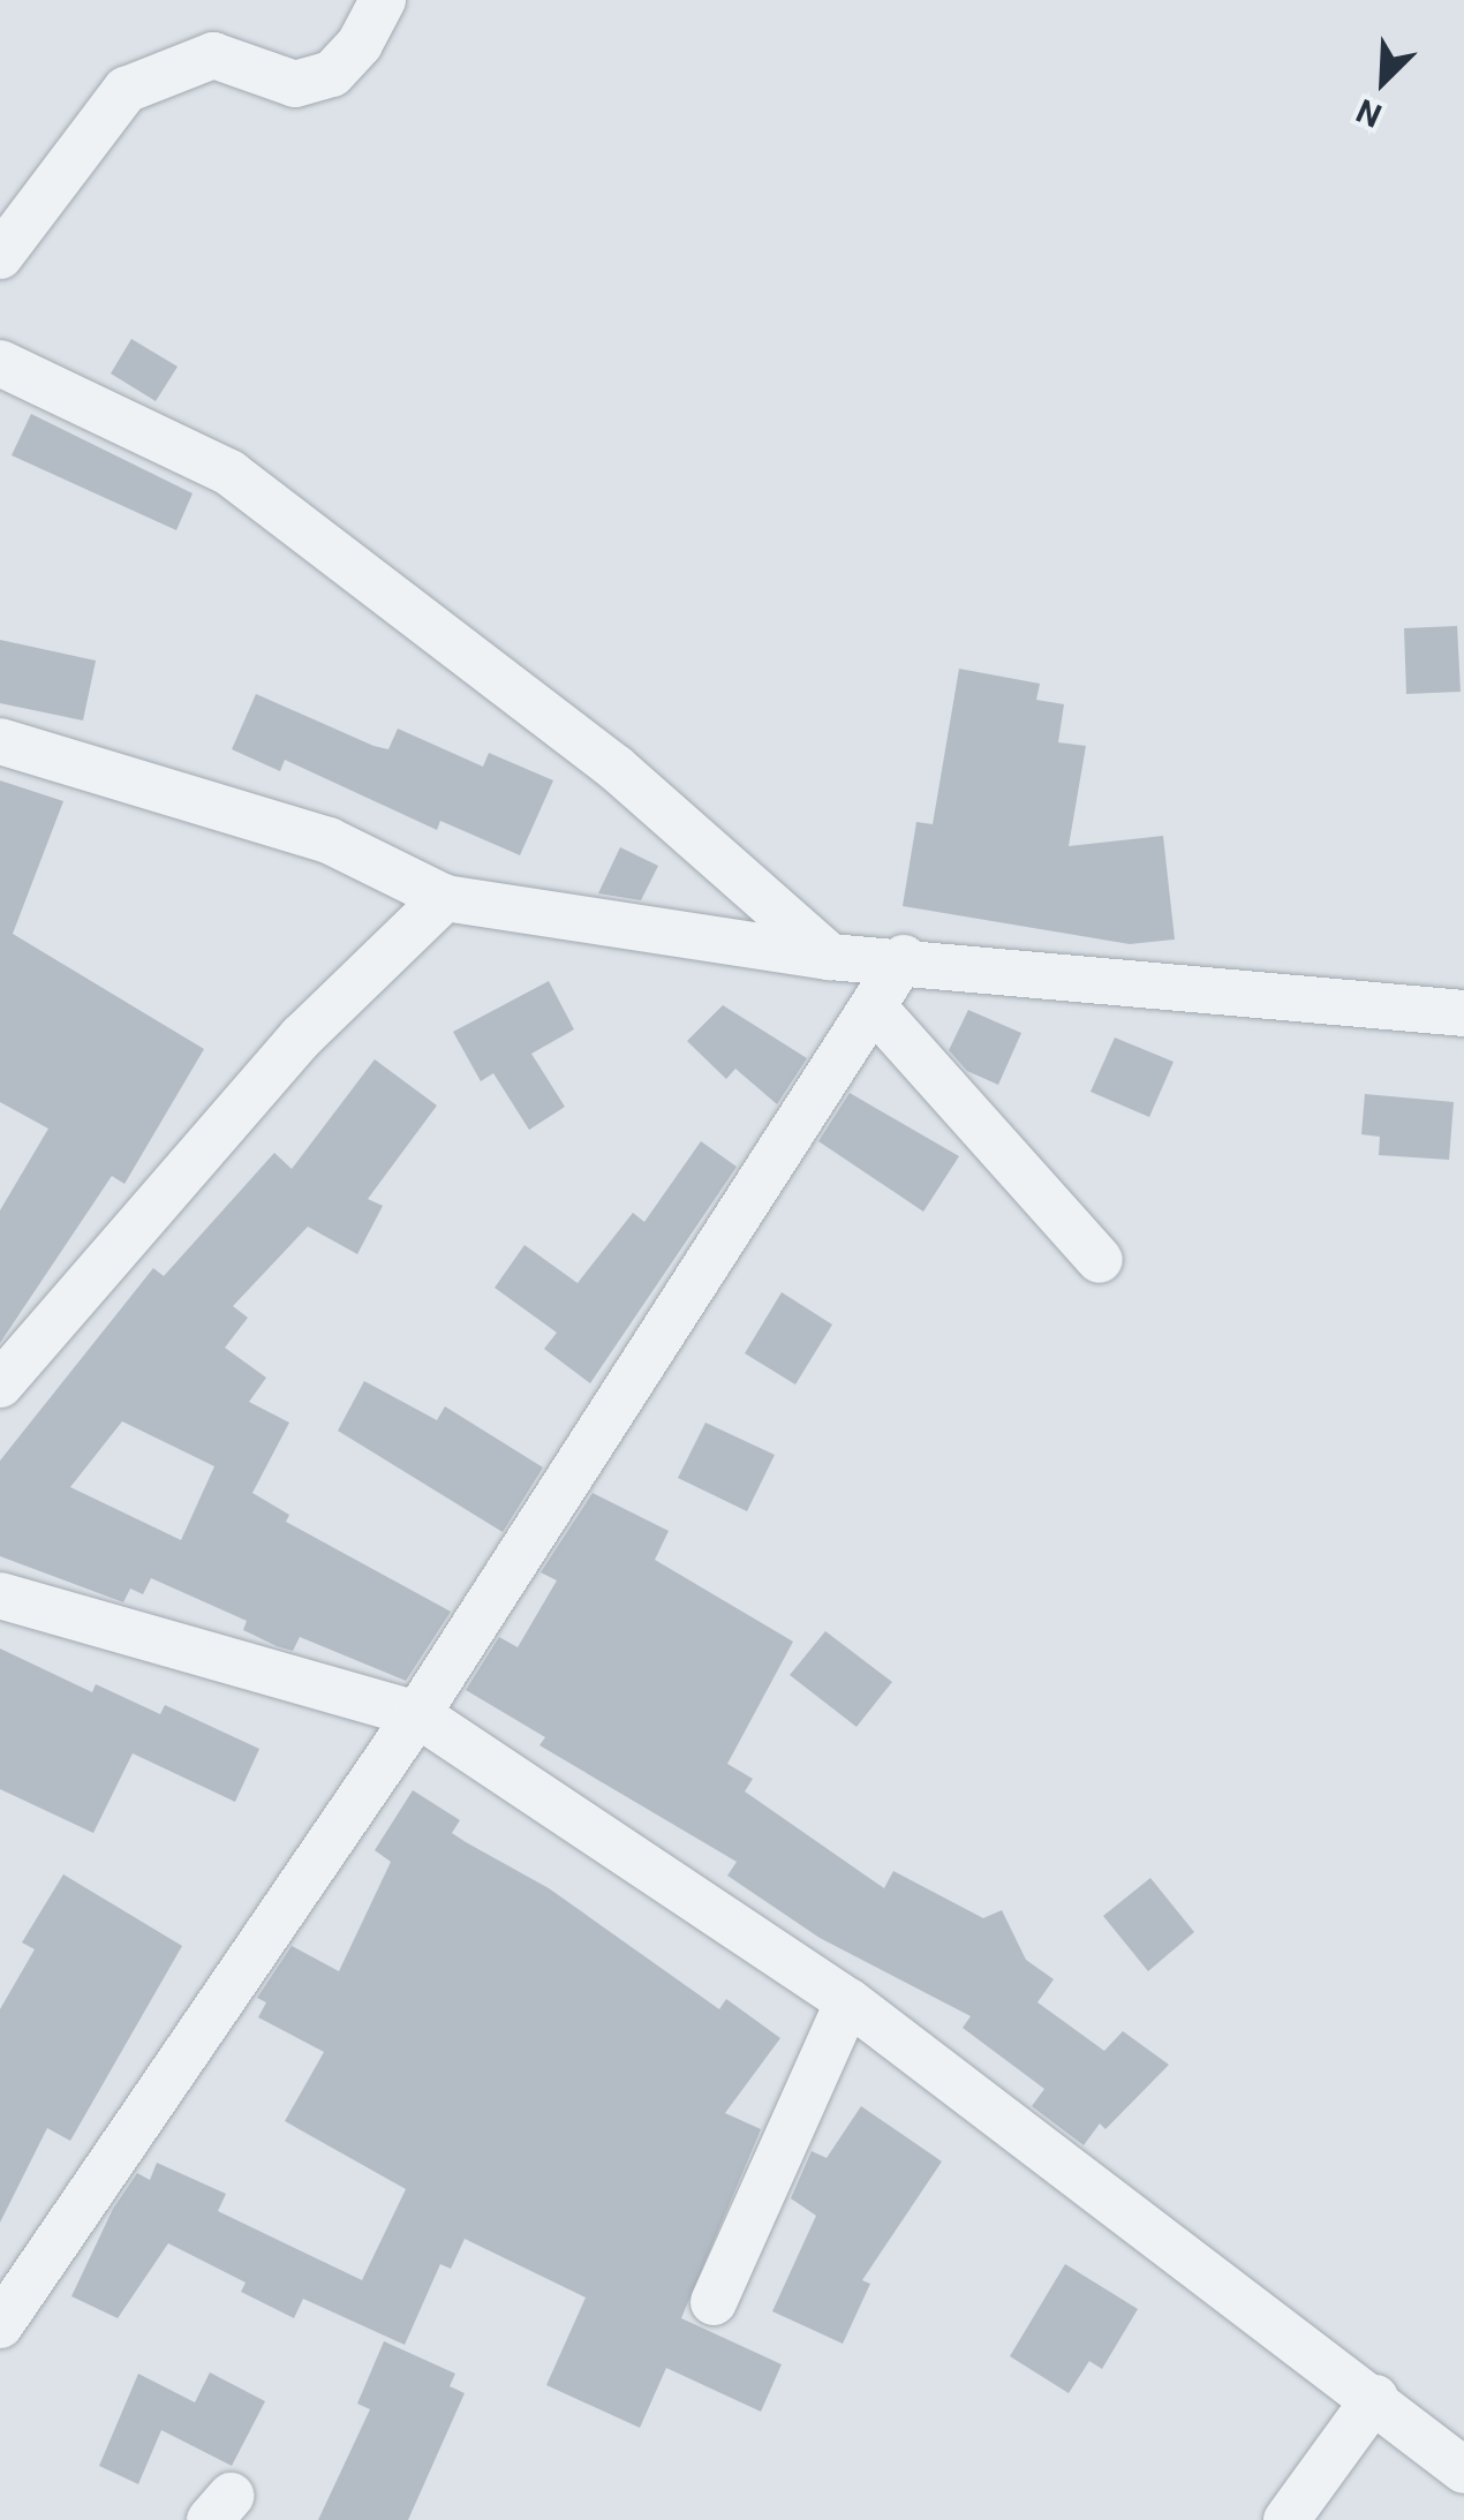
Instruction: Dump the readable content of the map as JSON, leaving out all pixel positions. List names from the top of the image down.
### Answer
{
  "north": "bottom left"
}
